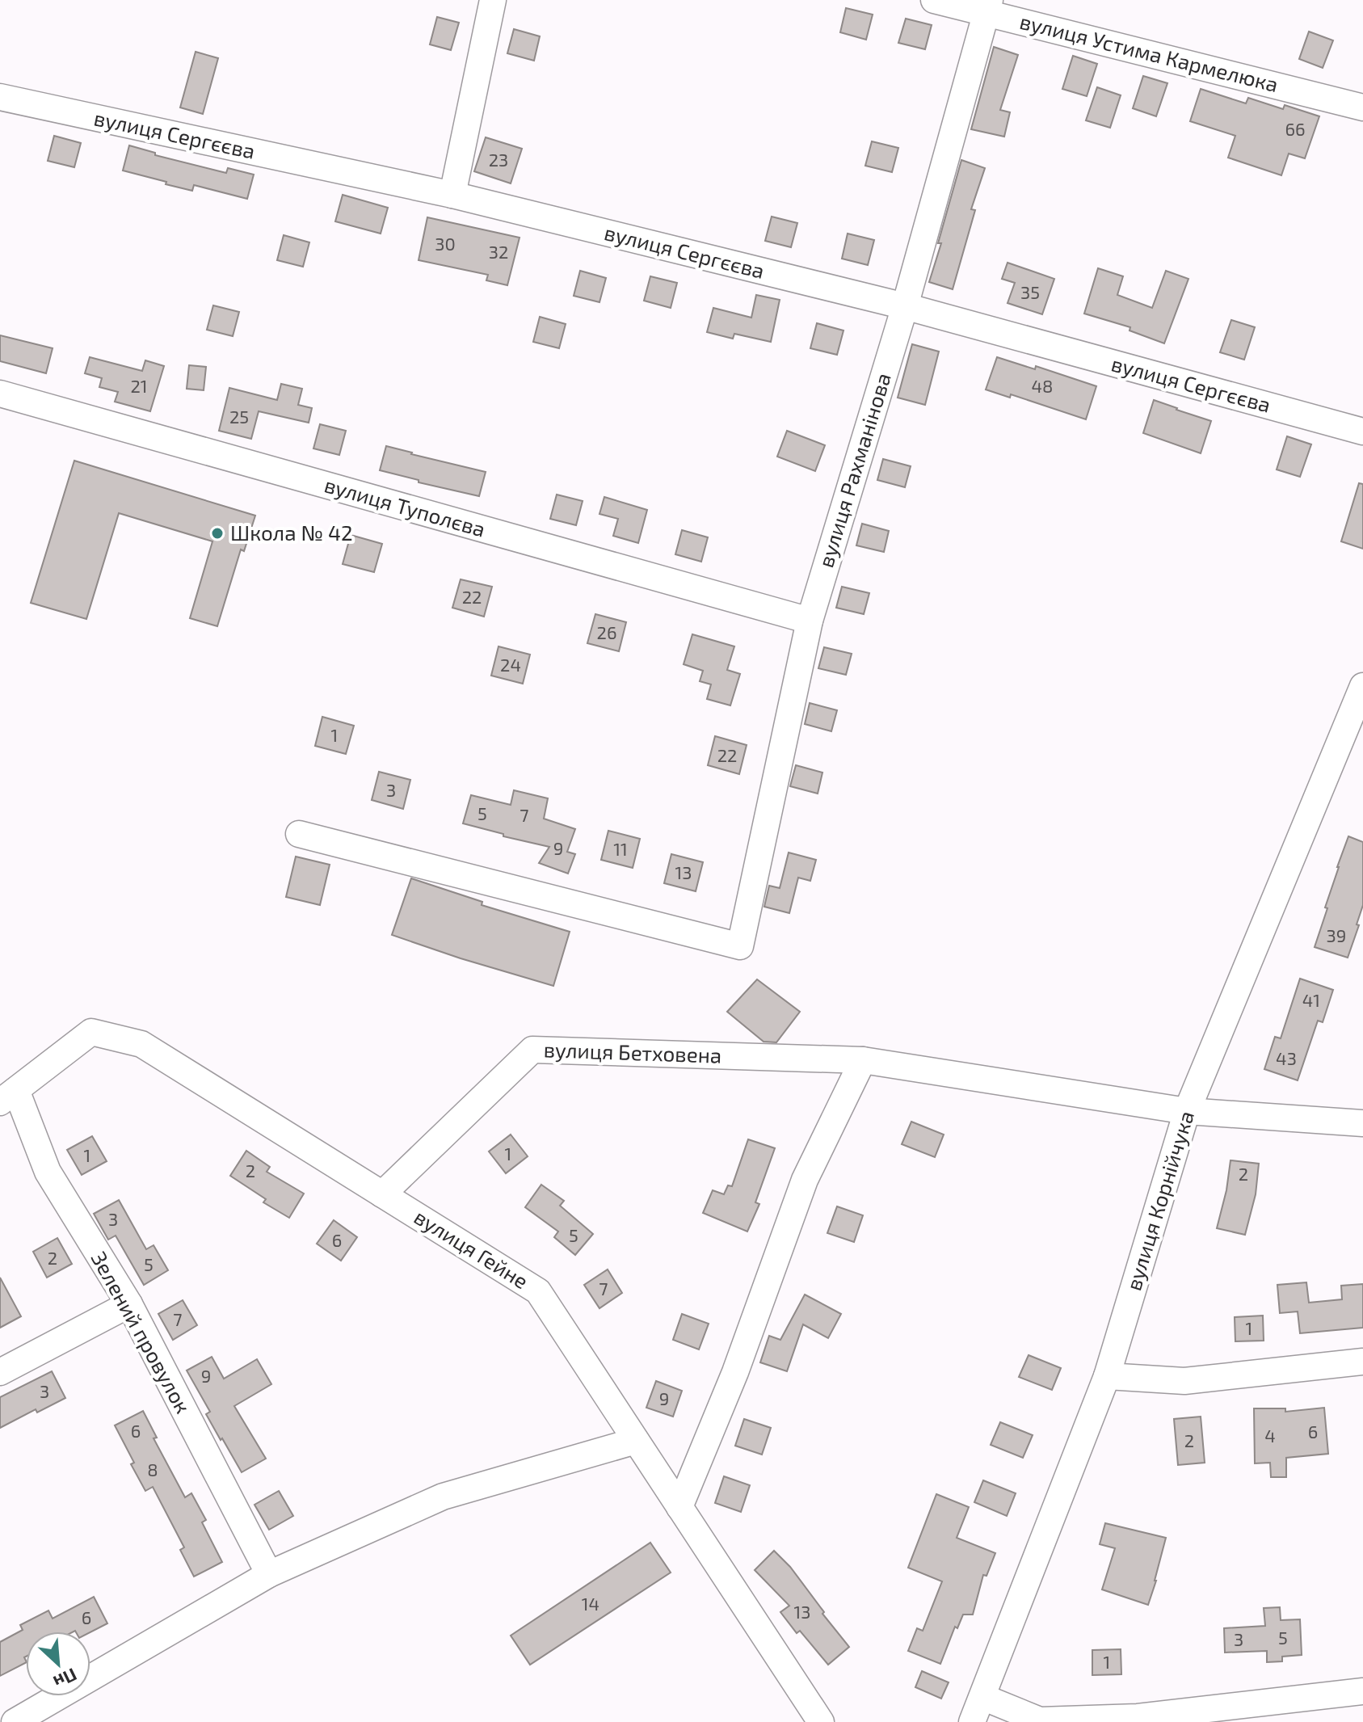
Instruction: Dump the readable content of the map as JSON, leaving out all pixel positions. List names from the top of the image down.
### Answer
{
  "streets": {
    "street": [
      "вулиця Устима Кармелюка",
      "вулиця Сергєєва",
      "вулиця Рахманінова",
      "вулиця Туполєва",
      "вулиця Бетховена",
      "вулиця Корнійчука",
      "вулиця Гейне",
      "Зелений провулок"
    ]
  },
  "crossings": [
    ["вулиця Устима Кармелюка", "вулиця Рахманінова"],
    ["вулиця Сергєєва", "вулиця Рахманінова"],
    ["вулиця Рахманінова", "вулиця Туполєва"],
    ["вулиця Бетховена", "вулиця Корнійчука"],
    ["вулиця Бетховена", "вулиця Гейне"],
    ["вулиця Гейне", "Зелений провулок"]
  ],
  "places": ["Школа № 42"],
  "house_numbers": [
    "66",
    "23",
    "30",
    "32",
    "35",
    "21",
    "48",
    "25",
    "22",
    "26",
    "24",
    "1",
    "22",
    "3",
    "5",
    "7",
    "9",
    "11",
    "13",
    "39",
    "41",
    "43",
    "1",
    "1",
    "2",
    "2",
    "3",
    "5",
    "6",
    "2",
    "5",
    "7",
    "7",
    "1",
    "9",
    "3",
    "9",
    "6",
    "6",
    "4",
    "2",
    "8",
    "14",
    "13",
    "6",
    "5",
    "3",
    "1"
  ],
  "north": "bottom right"
}
